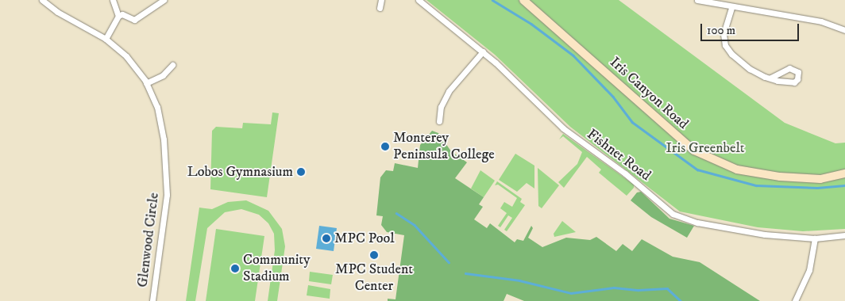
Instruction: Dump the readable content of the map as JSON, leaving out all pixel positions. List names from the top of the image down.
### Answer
{
  "streets": {
    "street": ["Iris Canyon Road", "Fishnet Road", "Glenwood Circle"]
  },
  "parks": ["Iris Greenbelt"],
  "places": [
    "Monterey Peninsula College",
    "Lobos Gymnasium",
    "MPC Pool",
    "MPC Student Center",
    "Community Stadium"
  ],
  "scale_bar": "100 m"
}
